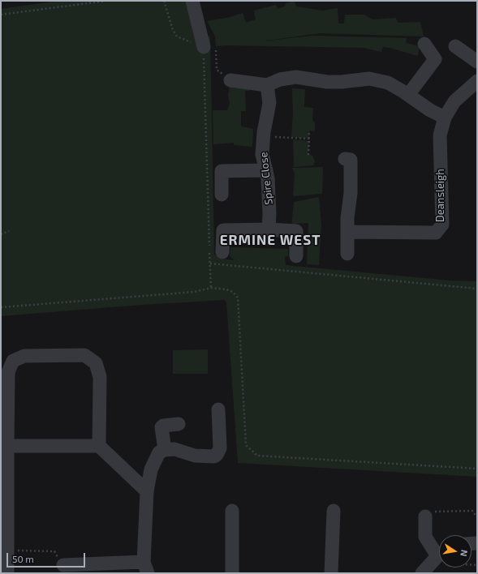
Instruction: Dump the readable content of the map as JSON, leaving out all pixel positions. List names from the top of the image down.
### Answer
{
  "streets": {
    "street": ["Spire Close", "Deansleigh"]
  },
  "districts": ["ERMINE WEST"],
  "scale_bar": "50 m",
  "north": "right"
}
